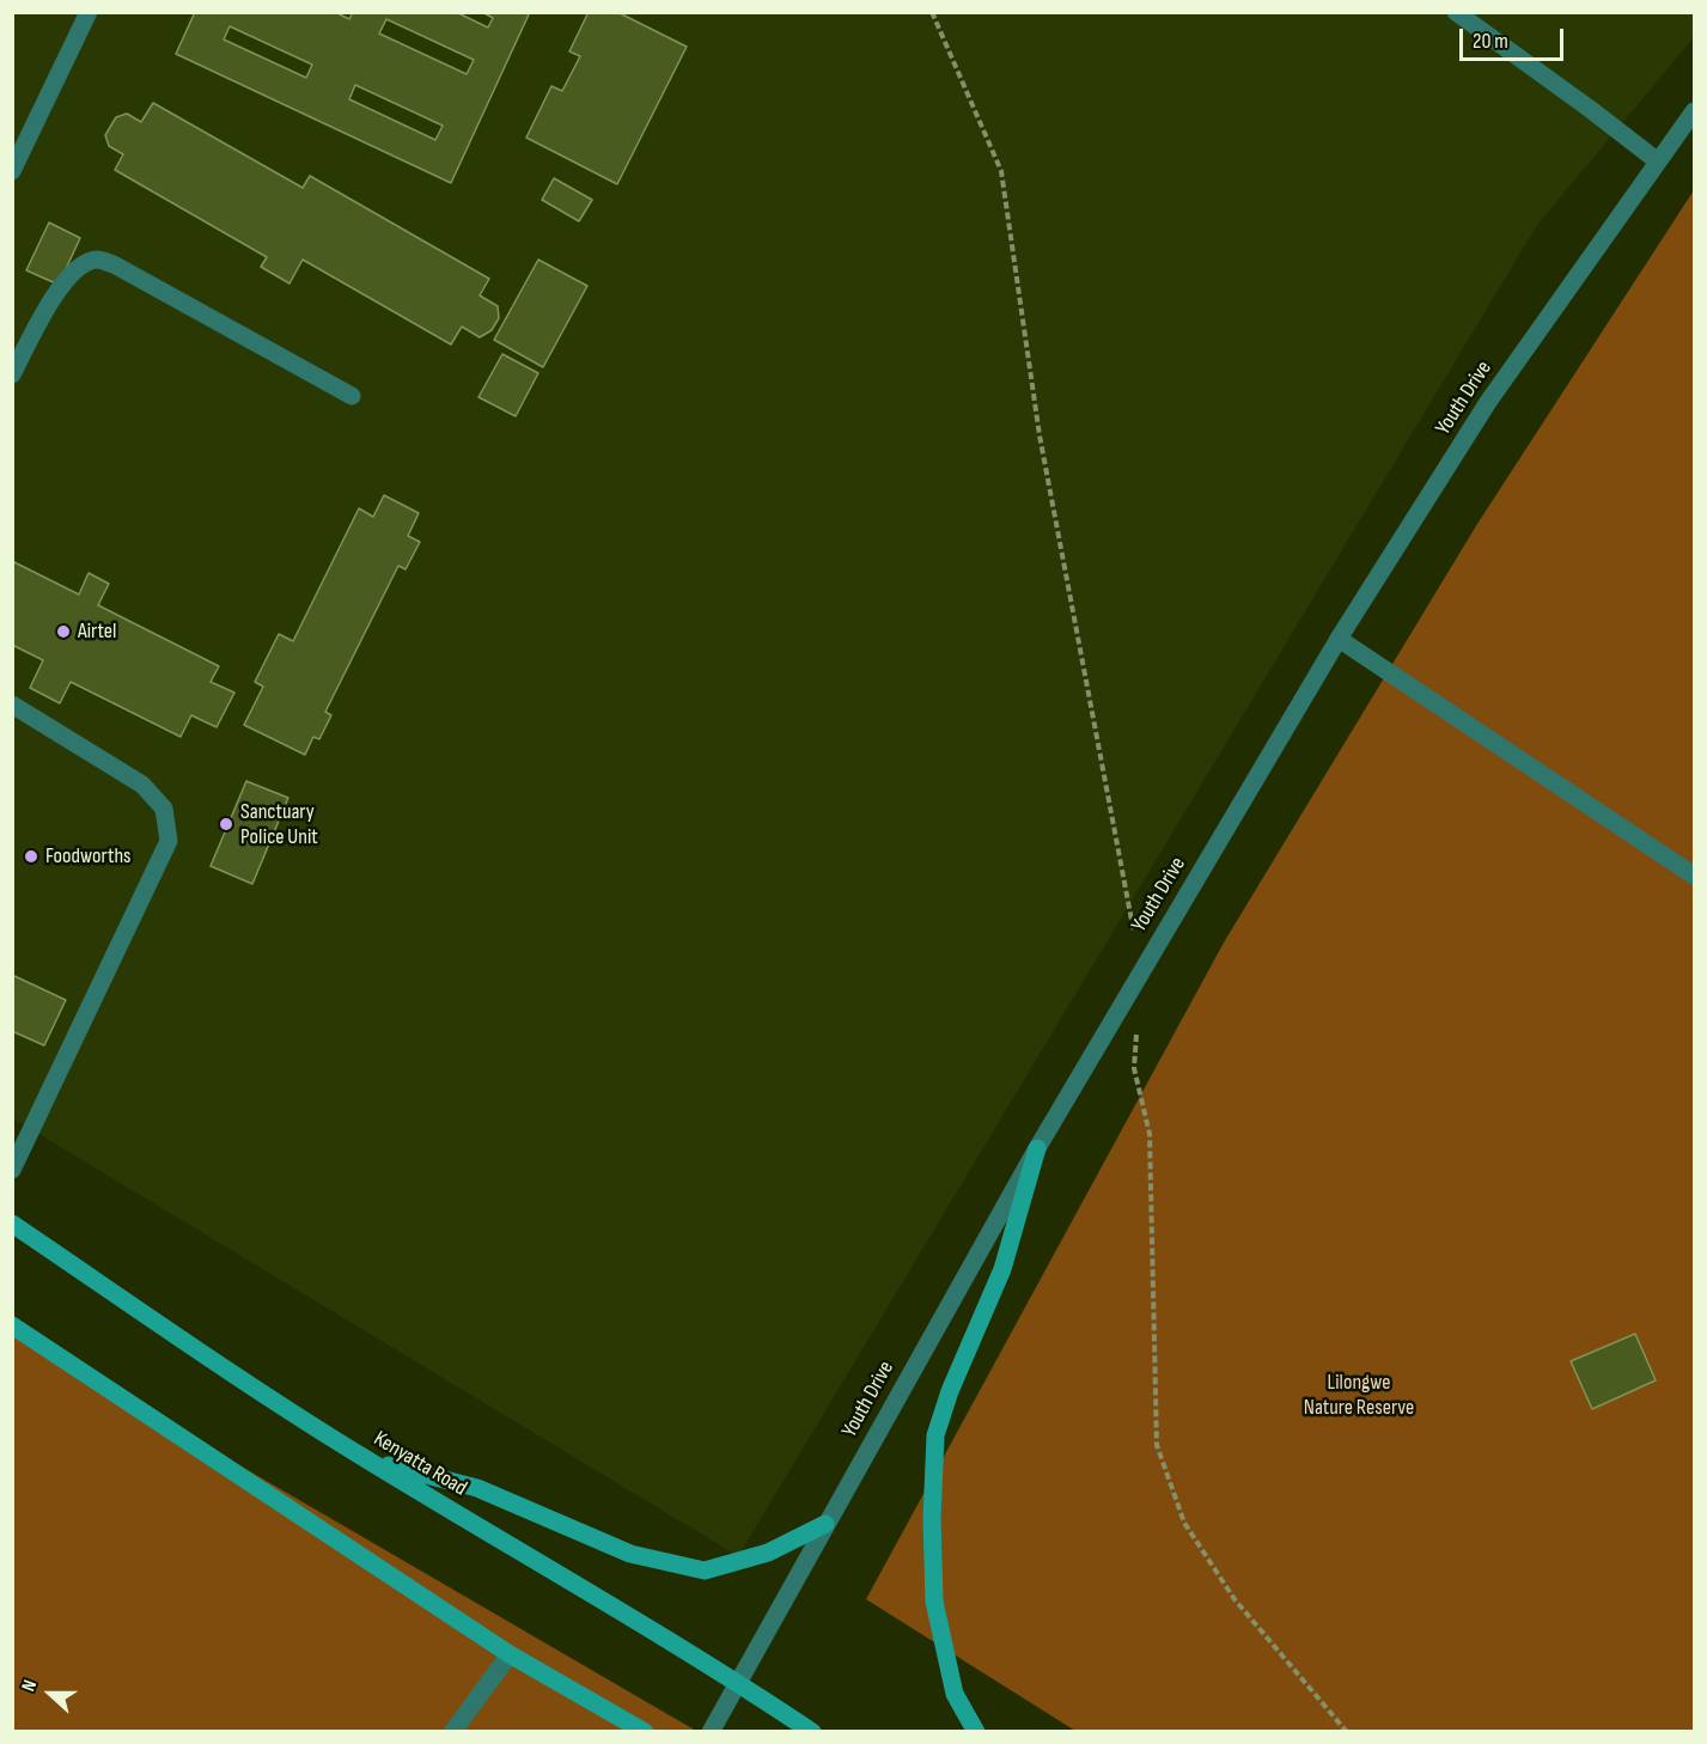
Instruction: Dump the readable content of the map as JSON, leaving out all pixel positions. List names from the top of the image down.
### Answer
{
  "streets": {
    "main road": ["Kenyatta Road"],
    "street": ["Youth Drive"]
  },
  "crossings": [
    ["Youth Drive", "Kenyatta Road"]
  ],
  "parks": ["Lilongwe Nature Reserve"],
  "places": ["Airtel", "Sanctuary Police Unit", "Foodworths"],
  "scale_bar": "20 m",
  "north": "left"
}
